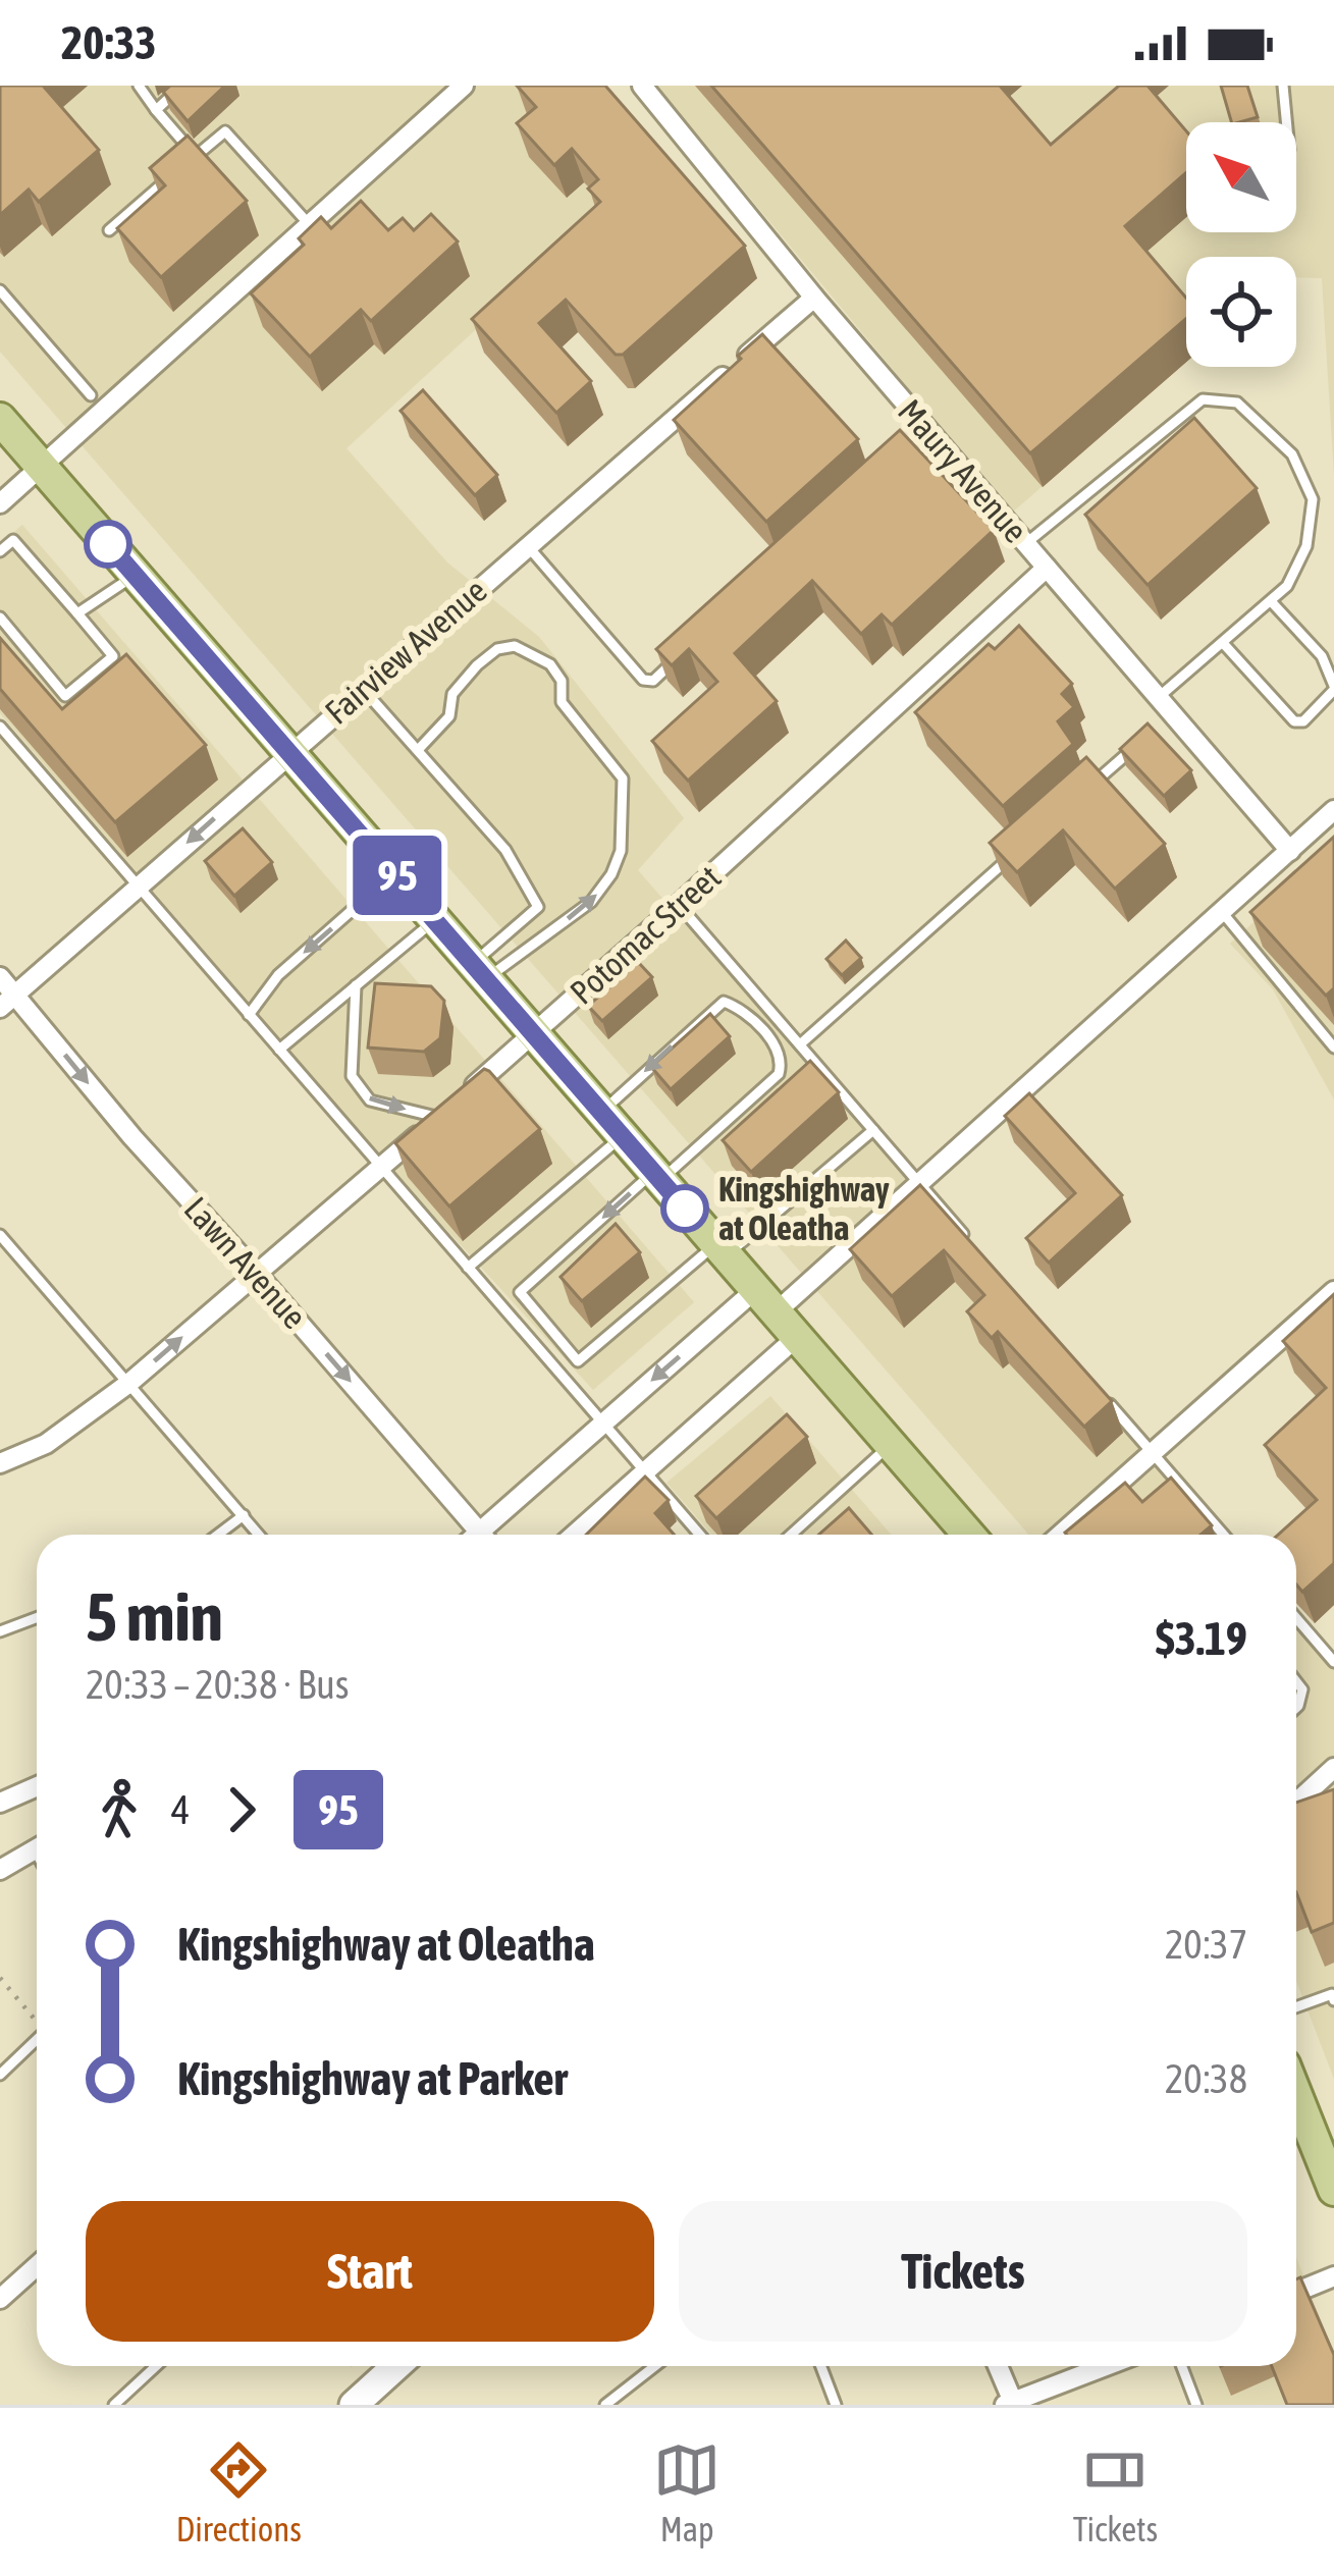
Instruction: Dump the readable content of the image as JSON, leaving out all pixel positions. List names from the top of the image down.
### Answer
{
  "streets": {
    "street": [
      "Maury Avenue",
      "Fairview Avenue",
      "Potomac Street",
      "Lawn Avenue"
    ]
  },
  "crossings": [
    ["Maury Avenue", "Fairview Avenue"],
    ["Maury Avenue", "Potomac Street"],
    ["Fairview Avenue", "Lawn Avenue"],
    ["Potomac Street", "Lawn Avenue"]
  ],
  "one_way": ["Lawn Avenue"],
  "places": ["Kingshighway at Oleatha"],
  "lines": ["bus line 95"],
  "north": "top left",
  "page": {
    "status": "20:33",
    "on_map": "95",
    "heading": ["5 min", "20:33 – 20:38 · Bus", "$3.19"],
    "legs": ["4", "95"],
    "list": [
      {
        "name": "Kingshighway at Oleatha",
        "value": "20:37"
      },
      {
        "name": "Kingshighway at Parker",
        "value": "20:38"
      }
    ],
    "buttons": ["Start", "Tickets"],
    "tabs": ["Directions", "Map", "Tickets"]
  }
}
